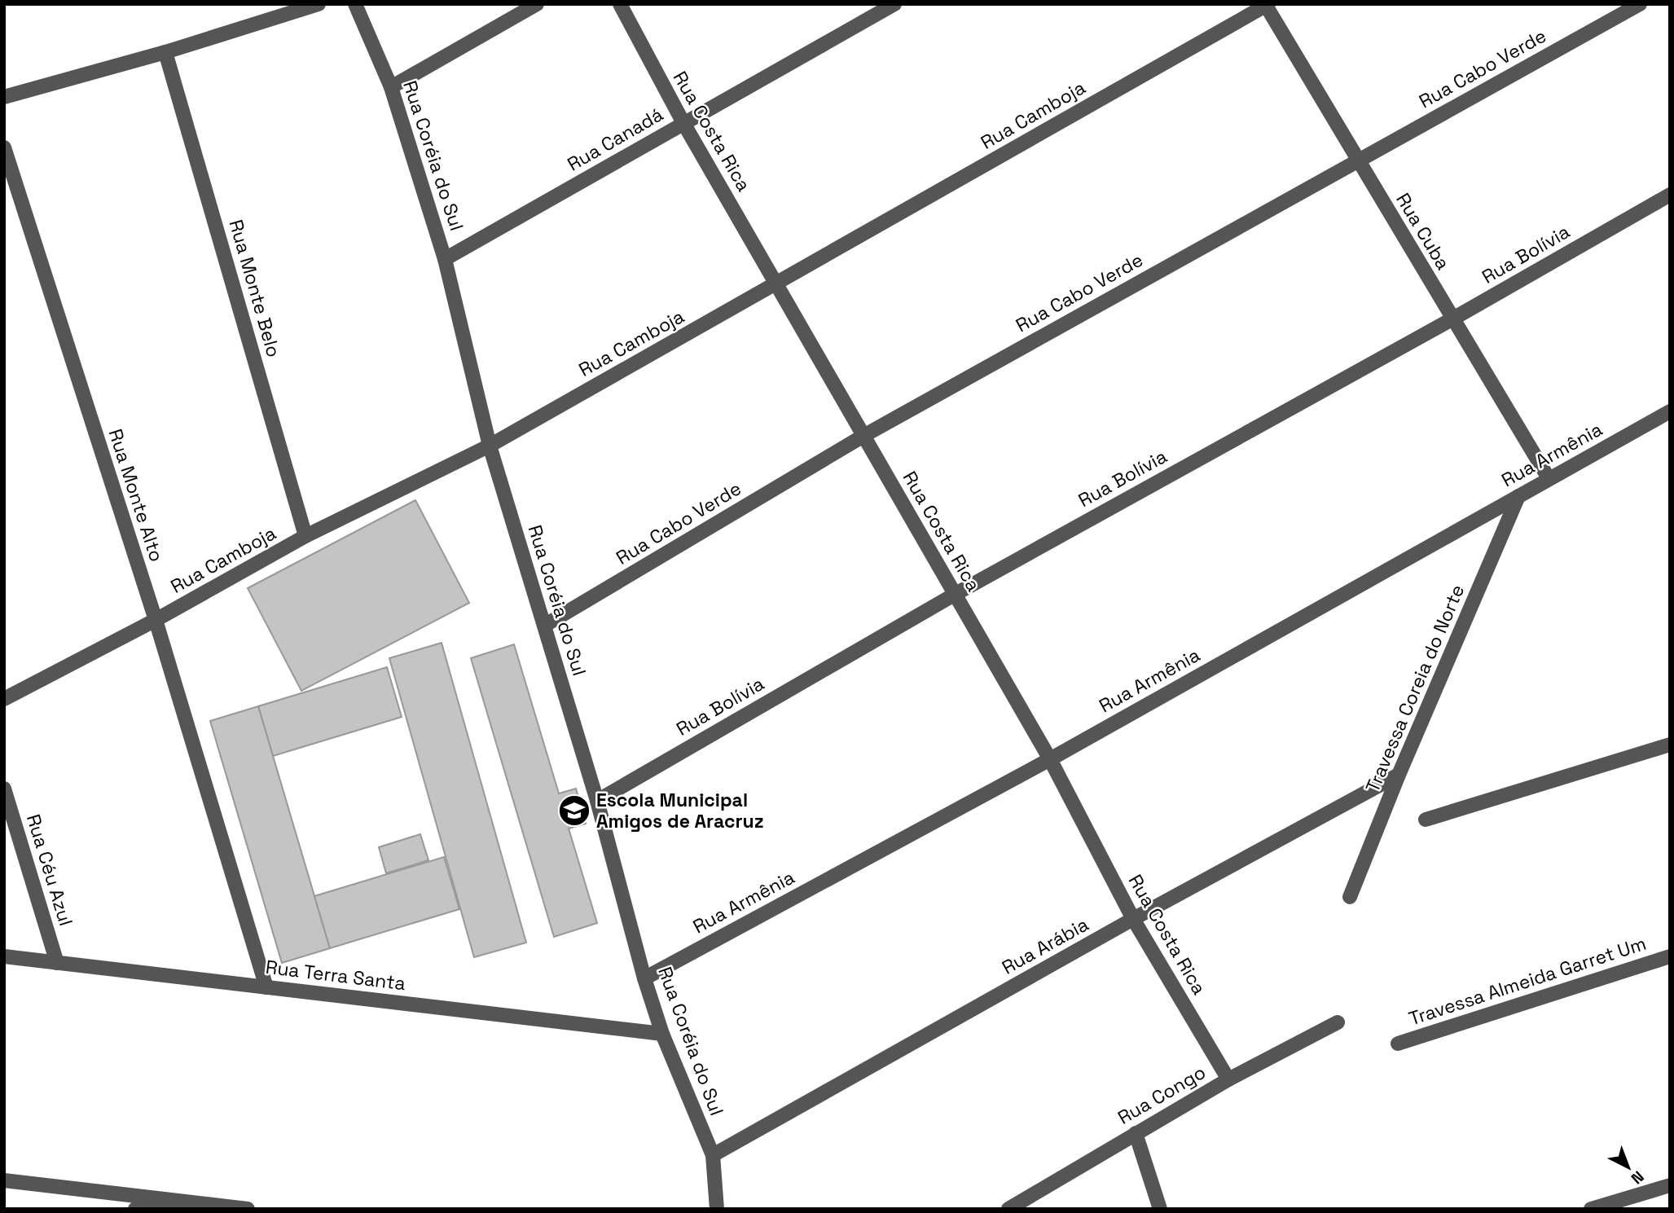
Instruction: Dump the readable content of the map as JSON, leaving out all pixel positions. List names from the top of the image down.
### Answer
{
  "streets": {
    "street": [
      "Rua Cabo Verde",
      "Rua Camboja",
      "Rua Costa Rica",
      "Rua Canadá",
      "Rua Coréia do Sul",
      "Rua Cuba",
      "Rua Bolívia",
      "Rua Monte Belo",
      "Rua Armênia",
      "Rua Monte Alto",
      "Travessa Coreia do Norte",
      "Rua Céu Azul",
      "Rua Arábia",
      "Rua Terra Santa",
      "Travessa Almeida Garret Um",
      "Rua Congo"
    ]
  },
  "crossings": [
    ["Rua Cabo Verde", "Rua Costa Rica"],
    ["Rua Cabo Verde", "Rua Coréia do Sul"],
    ["Rua Cabo Verde", "Rua Cuba"],
    ["Rua Camboja", "Rua Costa Rica"],
    ["Rua Camboja", "Rua Coréia do Sul"],
    ["Rua Camboja", "Rua Cuba"],
    ["Rua Camboja", "Rua Monte Belo"],
    ["Rua Camboja", "Rua Monte Alto"],
    ["Rua Costa Rica", "Rua Canadá"],
    ["Rua Costa Rica", "Rua Bolívia"],
    ["Rua Costa Rica", "Rua Armênia"],
    ["Rua Costa Rica", "Rua Arábia"],
    ["Rua Costa Rica", "Rua Congo"],
    ["Rua Canadá", "Rua Coréia do Sul"],
    ["Rua Coréia do Sul", "Rua Bolívia"],
    ["Rua Coréia do Sul", "Rua Armênia"],
    ["Rua Coréia do Sul", "Rua Arábia"],
    ["Rua Coréia do Sul", "Rua Terra Santa"],
    ["Rua Cuba", "Rua Bolívia"],
    ["Rua Cuba", "Rua Armênia"],
    ["Rua Armênia", "Travessa Coreia do Norte"],
    ["Rua Monte Alto", "Rua Terra Santa"],
    ["Travessa Coreia do Norte", "Rua Arábia"],
    ["Rua Céu Azul", "Rua Terra Santa"]
  ],
  "places": {
    "school or university": ["Escola Municipal Amigos de Aracruz"]
  },
  "north": "bottom right"
}
